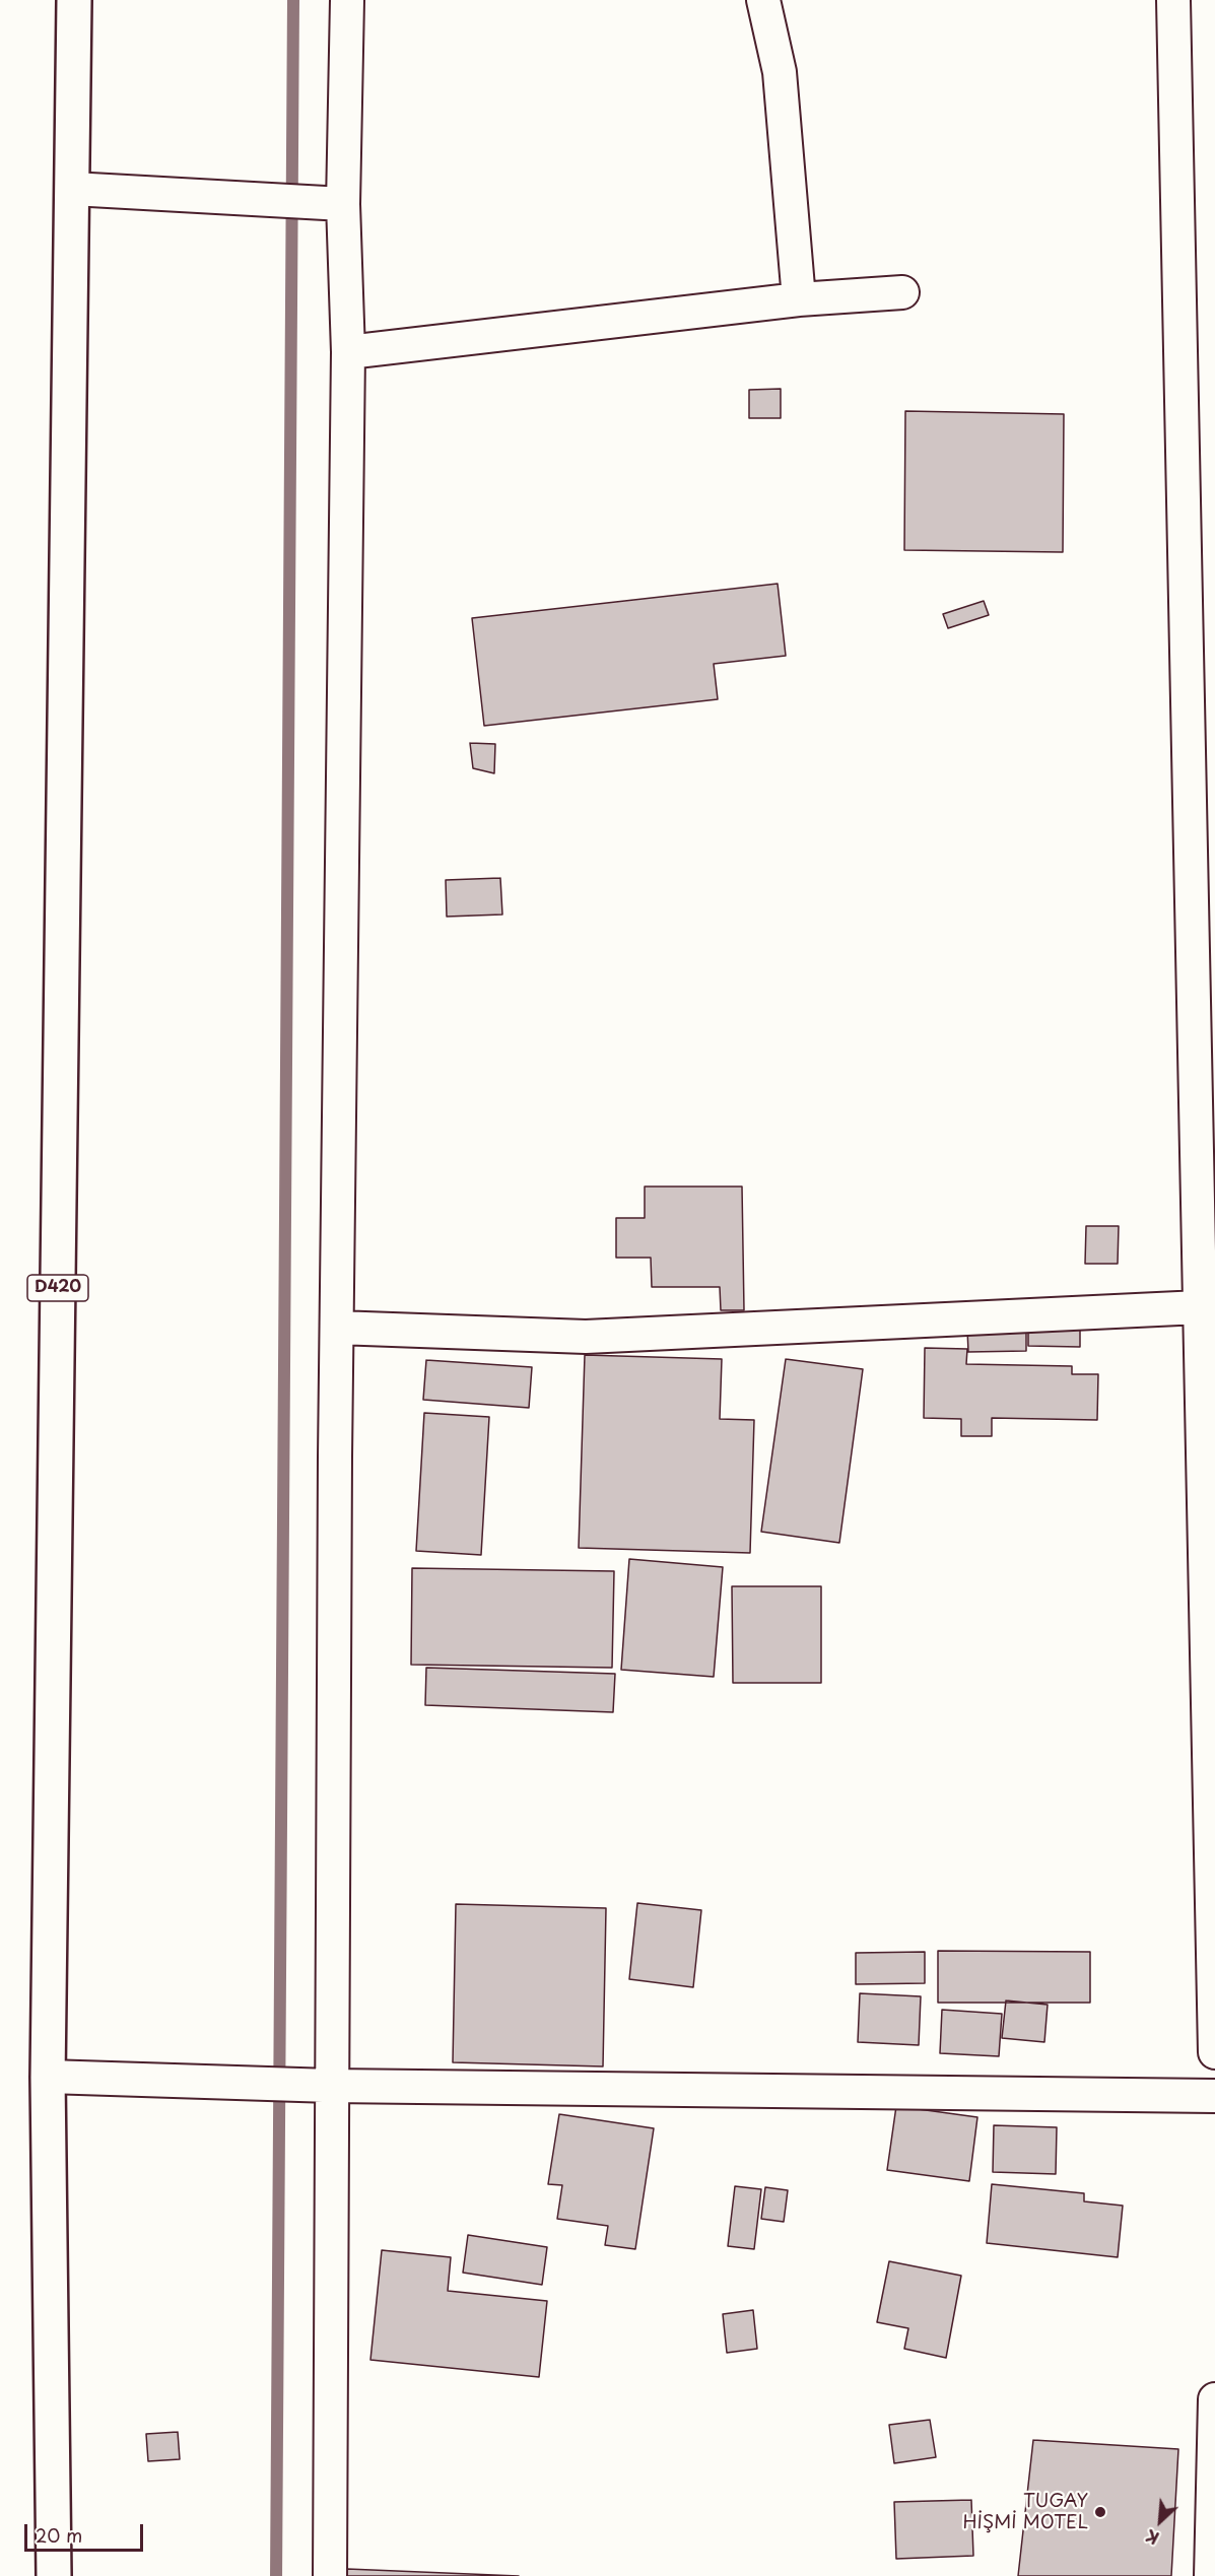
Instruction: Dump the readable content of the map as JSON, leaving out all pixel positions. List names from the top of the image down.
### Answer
{
  "streets": {
    "main road": ["D420"]
  },
  "places": ["TUGAY HİŞMİ MOTEL"],
  "scale_bar": "20 m",
  "north": "bottom left"
}
